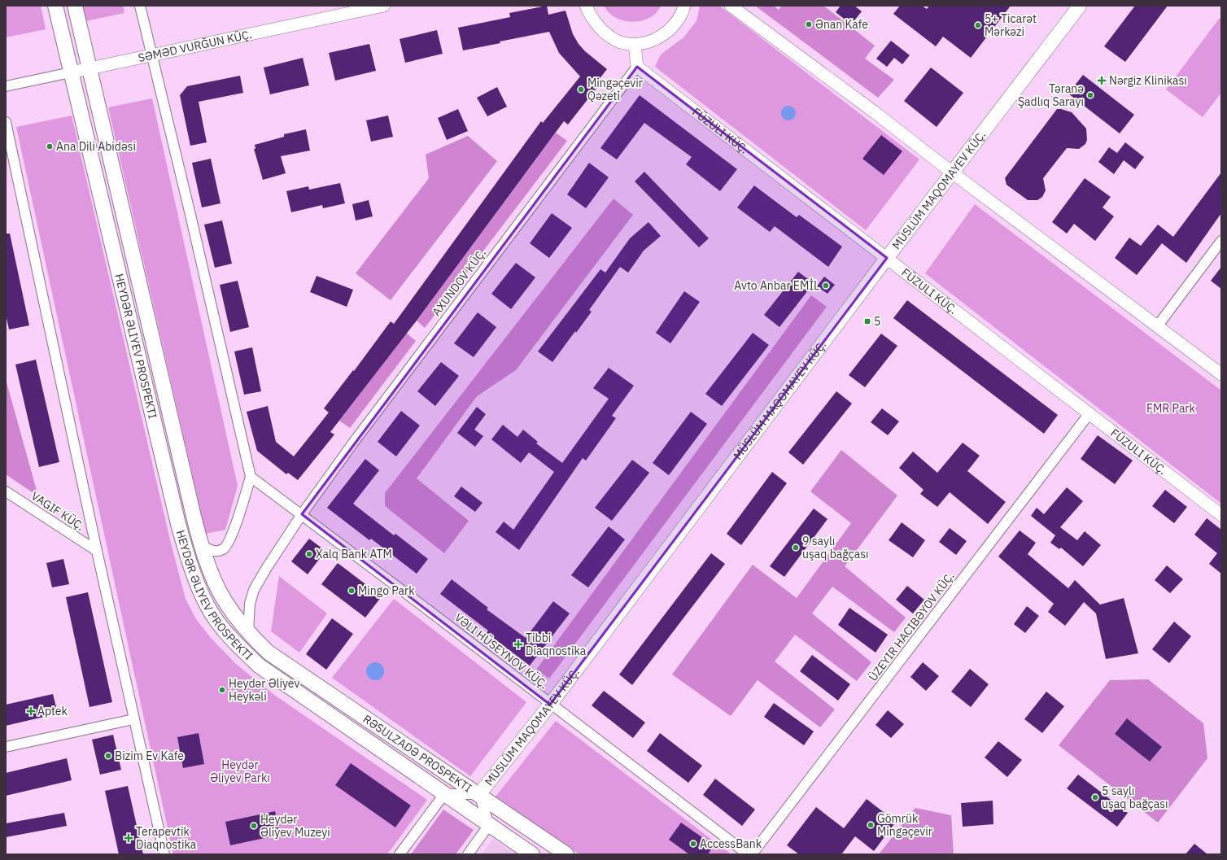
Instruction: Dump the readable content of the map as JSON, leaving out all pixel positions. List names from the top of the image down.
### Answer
{
  "streets": {
    "main road": ["MÜSLÜM MAQOMAYEV KÜÇ.", "HEYDƏR ƏLIYEV PROSPEKTI", "RƏSULZADƏ PROSPEKTI"],
    "street": [
      "SƏMƏD VURĞUN KÜÇ.",
      "FÜZULI KÜÇ.",
      "AXUNDOV KÜÇ.",
      "VAGIF KÜÇ.",
      "VƏLI HÜSEYNOV KÜÇ."
    ]
  },
  "crossings": [
    ["SƏMƏD VURĞUN KÜÇ.", "HEYDƏR ƏLIYEV PROSPEKTI"],
    ["FÜZULI KÜÇ.", "MÜSLÜM MAQOMAYEV KÜÇ."],
    ["FÜZULI KÜÇ.", "AXUNDOV KÜÇ."],
    ["MÜSLÜM MAQOMAYEV KÜÇ.", "VƏLI HÜSEYNOV KÜÇ."],
    ["MÜSLÜM MAQOMAYEV KÜÇ.", "RƏSULZADƏ PROSPEKTI"],
    ["AXUNDOV KÜÇ.", "HEYDƏR ƏLIYEV PROSPEKTI"],
    ["AXUNDOV KÜÇ.", "VƏLI HÜSEYNOV KÜÇ."],
    ["HEYDƏR ƏLIYEV PROSPEKTI", "RƏSULZADƏ PROSPEKTI"]
  ],
  "parks": ["FMR Park", "Heydər Əliyev Parkı"],
  "places": {
    "other": [
      "Ənan Kafe",
      "5+ Ticarət Mərkəzi",
      "Mingəçevir Qəzeti",
      "Təranə Şadlıq Sarayı",
      "Ana Dili Abidəsi",
      "Avto Anbar EMİL",
      "9 saylı uşaq bağçası",
      "Xalq Bank ATM",
      "Mingo Park",
      "Heydər Əliyev Heykəli",
      "Bizim Ev Kafe",
      "5 saylı uşaq bağçası",
      "Gömrük Mingəçevir",
      "Heydər Əliyev Muzeyi",
      "AccessBank"
    ],
    "health": [
      "Nərgiz Klinikası",
      "Tibbi Diaqnostika",
      "Aptek",
      "Terapevtik Diaqnostika"
    ],
    "transit": ["5"]
  }
}
